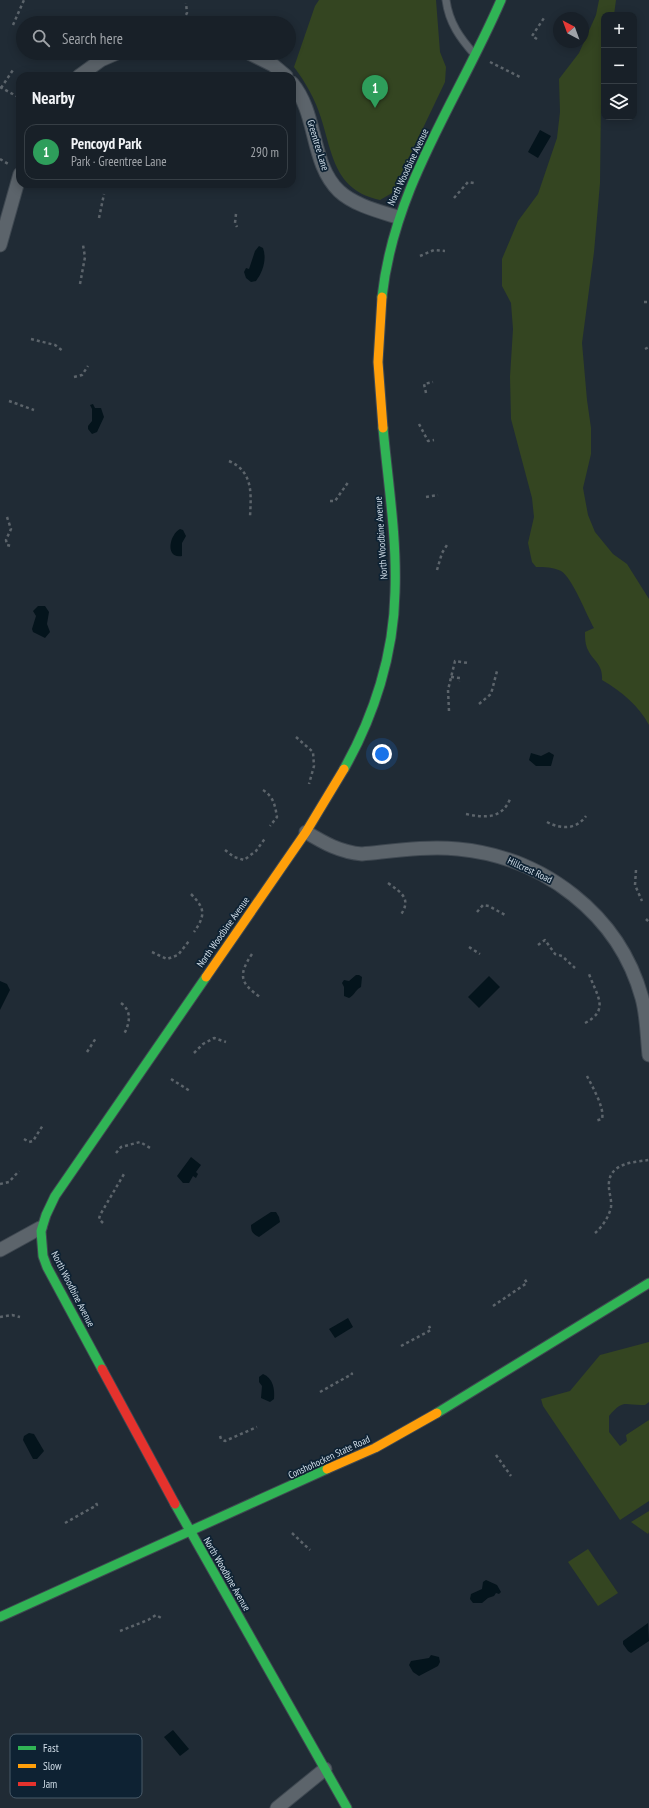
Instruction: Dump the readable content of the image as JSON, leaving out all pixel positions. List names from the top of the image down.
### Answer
{
  "streets": {
    "street": [
      "Greentree Lane",
      "North Woodbine Avenue",
      "Hillcrest Road",
      "Conshohocken State Road"
    ]
  },
  "crossings": [
    ["Greentree Lane", "North Woodbine Avenue"],
    ["North Woodbine Avenue", "Hillcrest Road"],
    ["North Woodbine Avenue", "Conshohocken State Road"]
  ],
  "legend": ["Fast", "Slow", "Jam"],
  "north": "top left",
  "page": {
    "map_buttons": ["+", "−"],
    "search": "Search here",
    "heading": "Nearby",
    "pins": "1",
    "list": [
      {
        "mark": "1",
        "name": "Pencoyd Park",
        "note": "Park · Greentree Lane",
        "value": "290 m"
      }
    ]
  }
}
